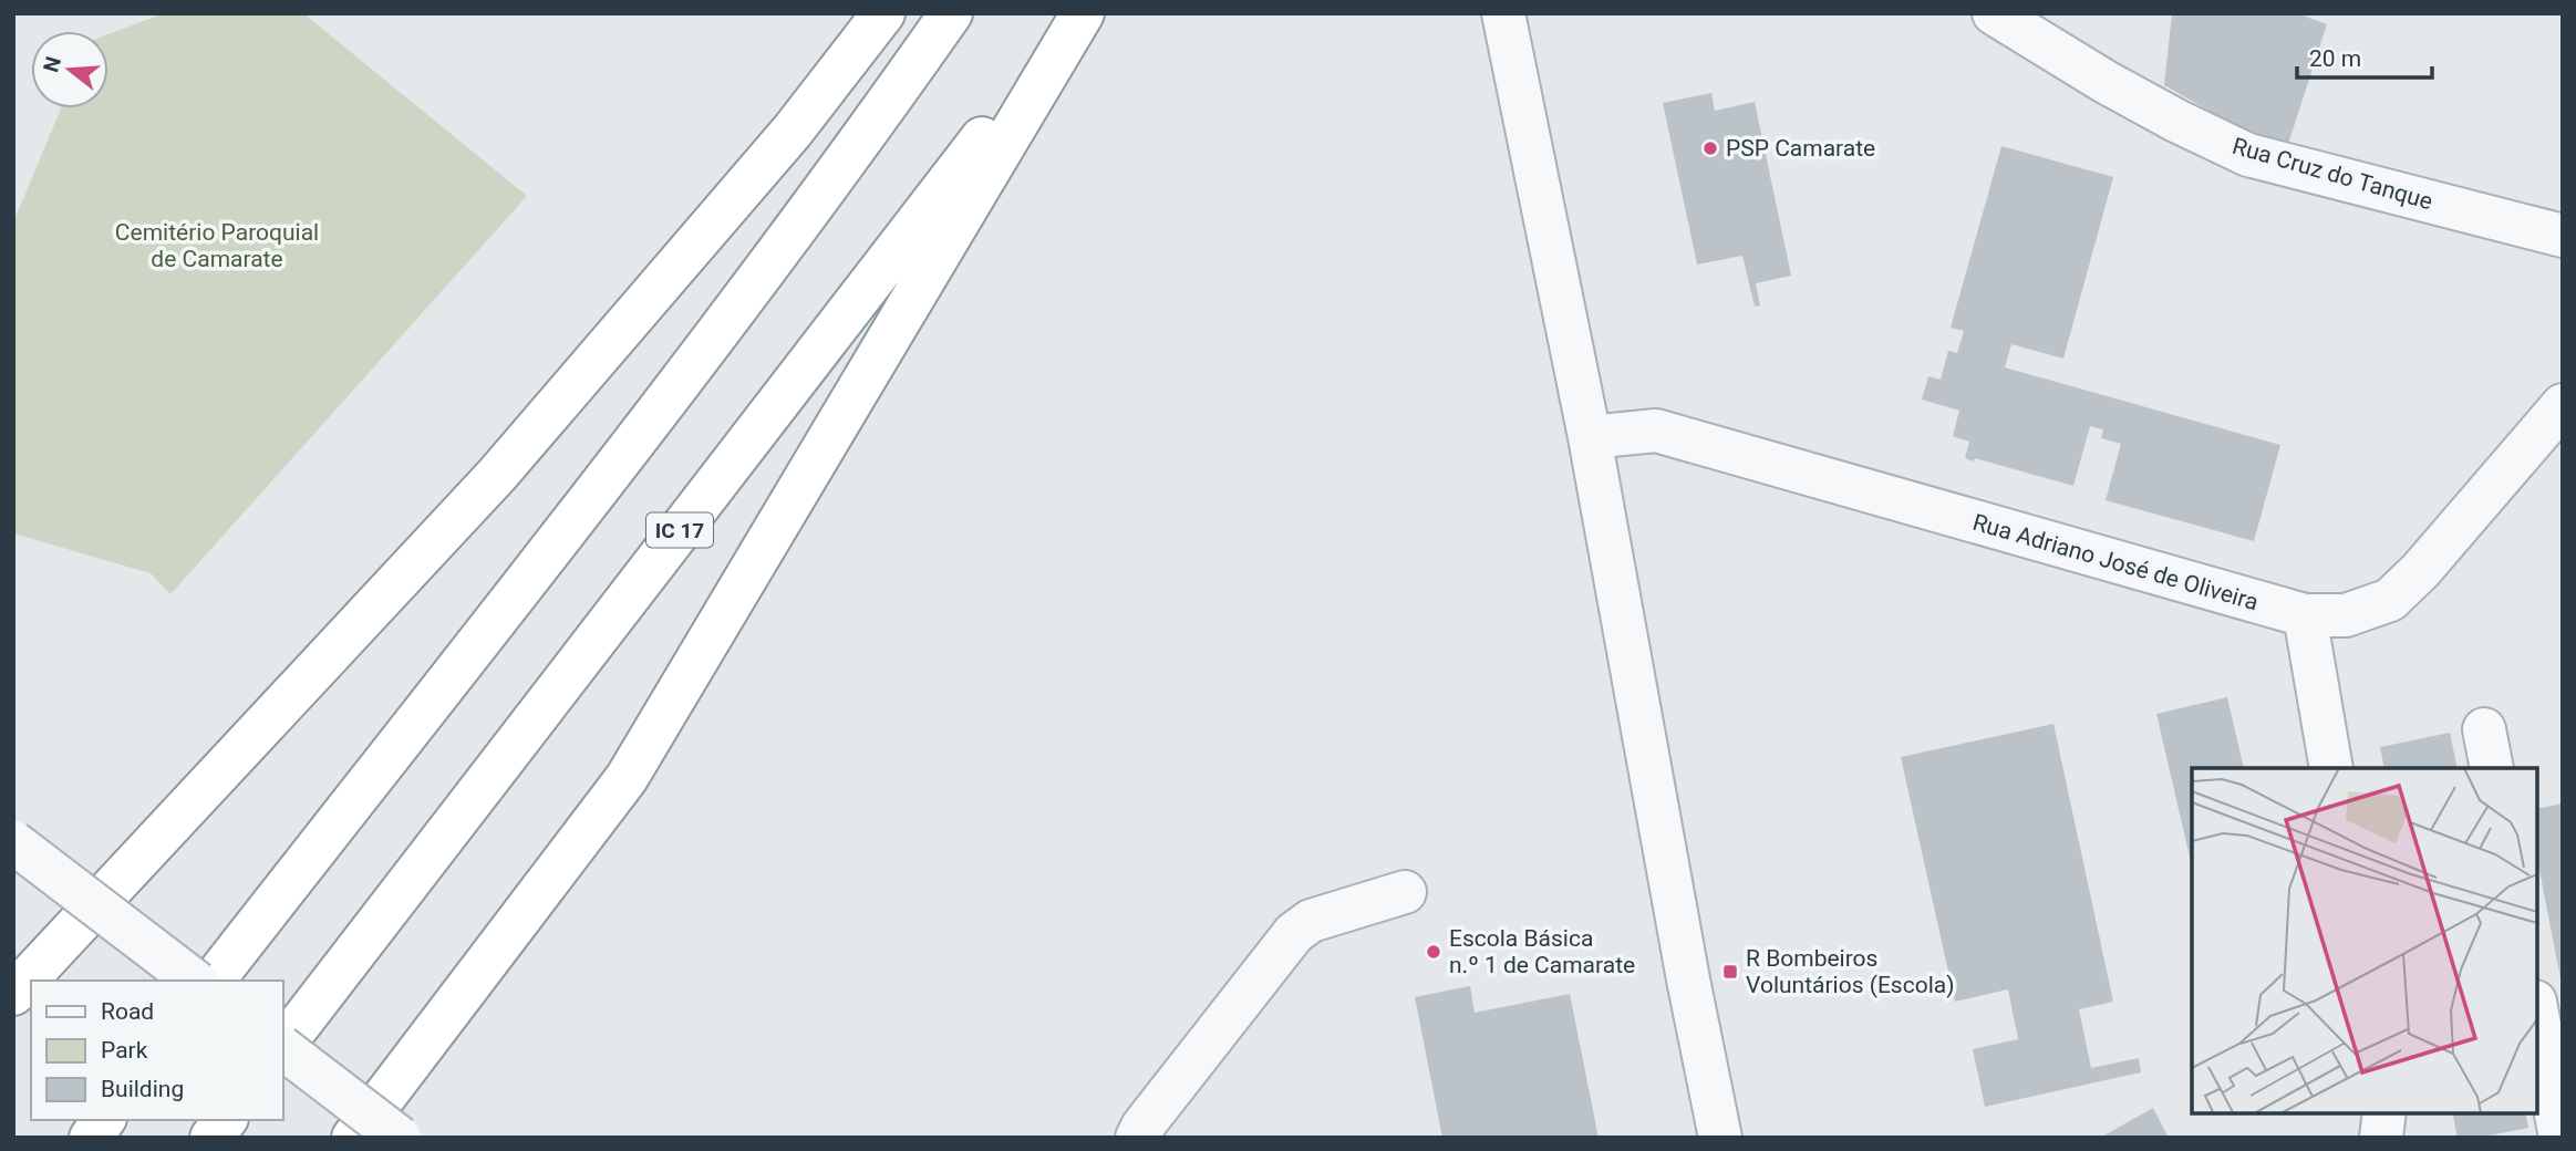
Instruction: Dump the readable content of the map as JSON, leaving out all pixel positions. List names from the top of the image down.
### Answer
{
  "streets": {
    "highway": ["IC 17"],
    "street": ["Rua Cruz do Tanque", "Rua Adriano José de Oliveira"]
  },
  "parks": ["Cemitério Paroquial de Camarate"],
  "places": {
    "other": ["PSP Camarate", "Escola Básica n.º 1 de Camarate"],
    "transit": ["R Bombeiros Voluntários (Escola)"]
  },
  "legend": ["Road", "Park", "Building"],
  "scale_bar": "20 m",
  "north": "left"
}
